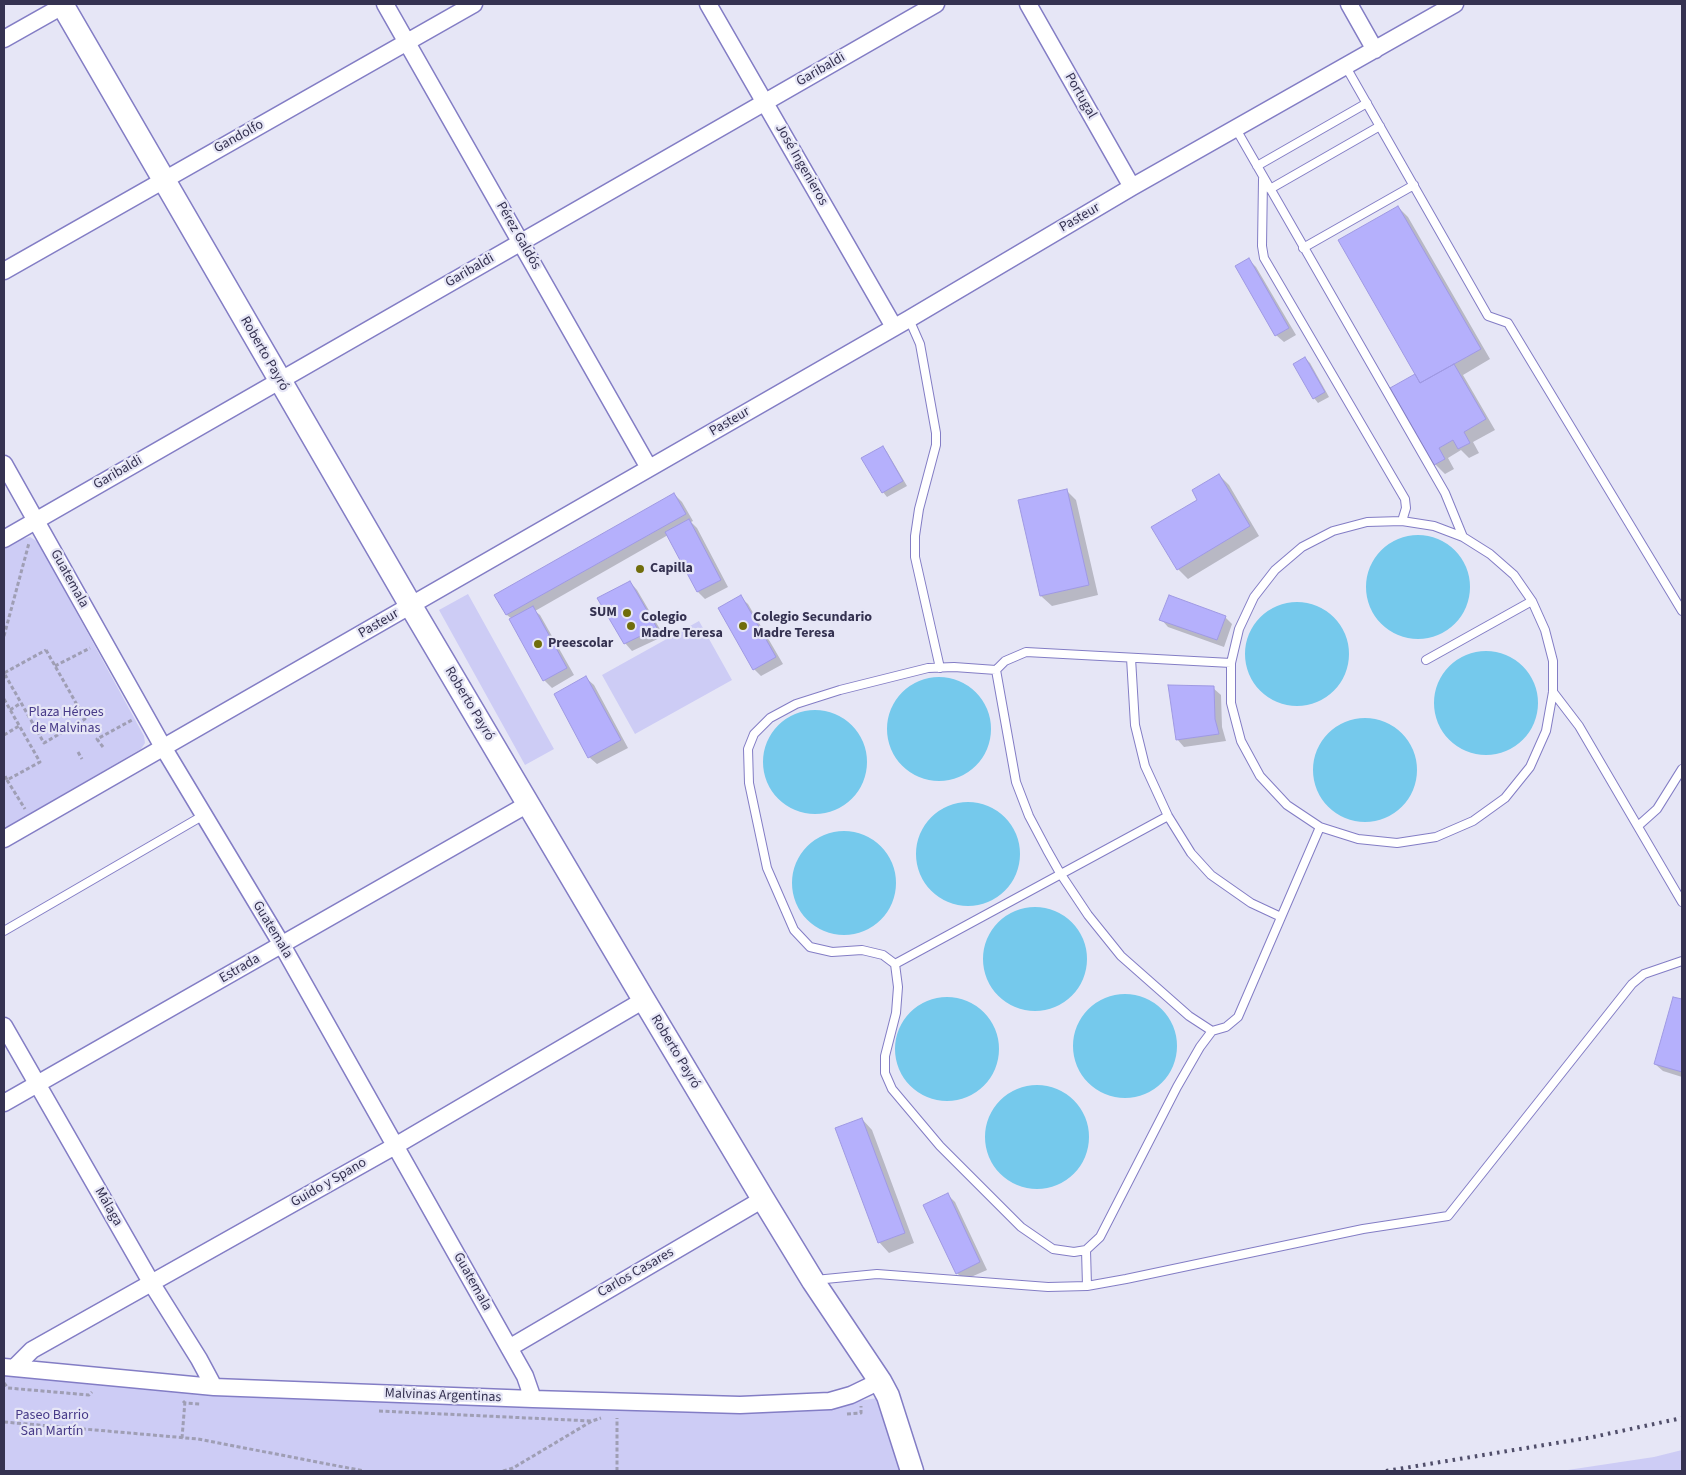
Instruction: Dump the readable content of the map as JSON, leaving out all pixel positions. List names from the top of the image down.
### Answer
{
  "streets": {
    "street": [
      "Garibaldi",
      "Portugal",
      "Gandolfo",
      "José Ingenieros",
      "Pasteur",
      "Pérez Galdós",
      "Roberto Payró",
      "Guatemala",
      "Estrada",
      "Guido y Spano",
      "Málaga",
      "Carlos Casares",
      "Malvinas Argentinas"
    ]
  },
  "crossings": [
    ["Garibaldi", "José Ingenieros"],
    ["Garibaldi", "Pérez Galdós"],
    ["Garibaldi", "Roberto Payró"],
    ["Garibaldi", "Guatemala"],
    ["Portugal", "Pasteur"],
    ["Gandolfo", "Pérez Galdós"],
    ["Gandolfo", "Roberto Payró"],
    ["José Ingenieros", "Pasteur"],
    ["Pasteur", "Pérez Galdós"],
    ["Pasteur", "Roberto Payró"],
    ["Pasteur", "Guatemala"],
    ["Roberto Payró", "Estrada"],
    ["Roberto Payró", "Guido y Spano"],
    ["Roberto Payró", "Carlos Casares"],
    ["Roberto Payró", "Malvinas Argentinas"],
    ["Guatemala", "Estrada"],
    ["Guatemala", "Guido y Spano"],
    ["Guatemala", "Carlos Casares"],
    ["Guatemala", "Malvinas Argentinas"],
    ["Estrada", "Málaga"],
    ["Guido y Spano", "Málaga"],
    ["Guido y Spano", "Malvinas Argentinas"],
    ["Málaga", "Malvinas Argentinas"]
  ],
  "parks": ["Plaza Héroes de Malvinas", "Paseo Barrio San Martín"],
  "places": [
    "Capilla",
    "SUM",
    "Colegio Madre Teresa",
    "Colegio Secundario Madre Teresa",
    "Preescolar"
  ]
}
